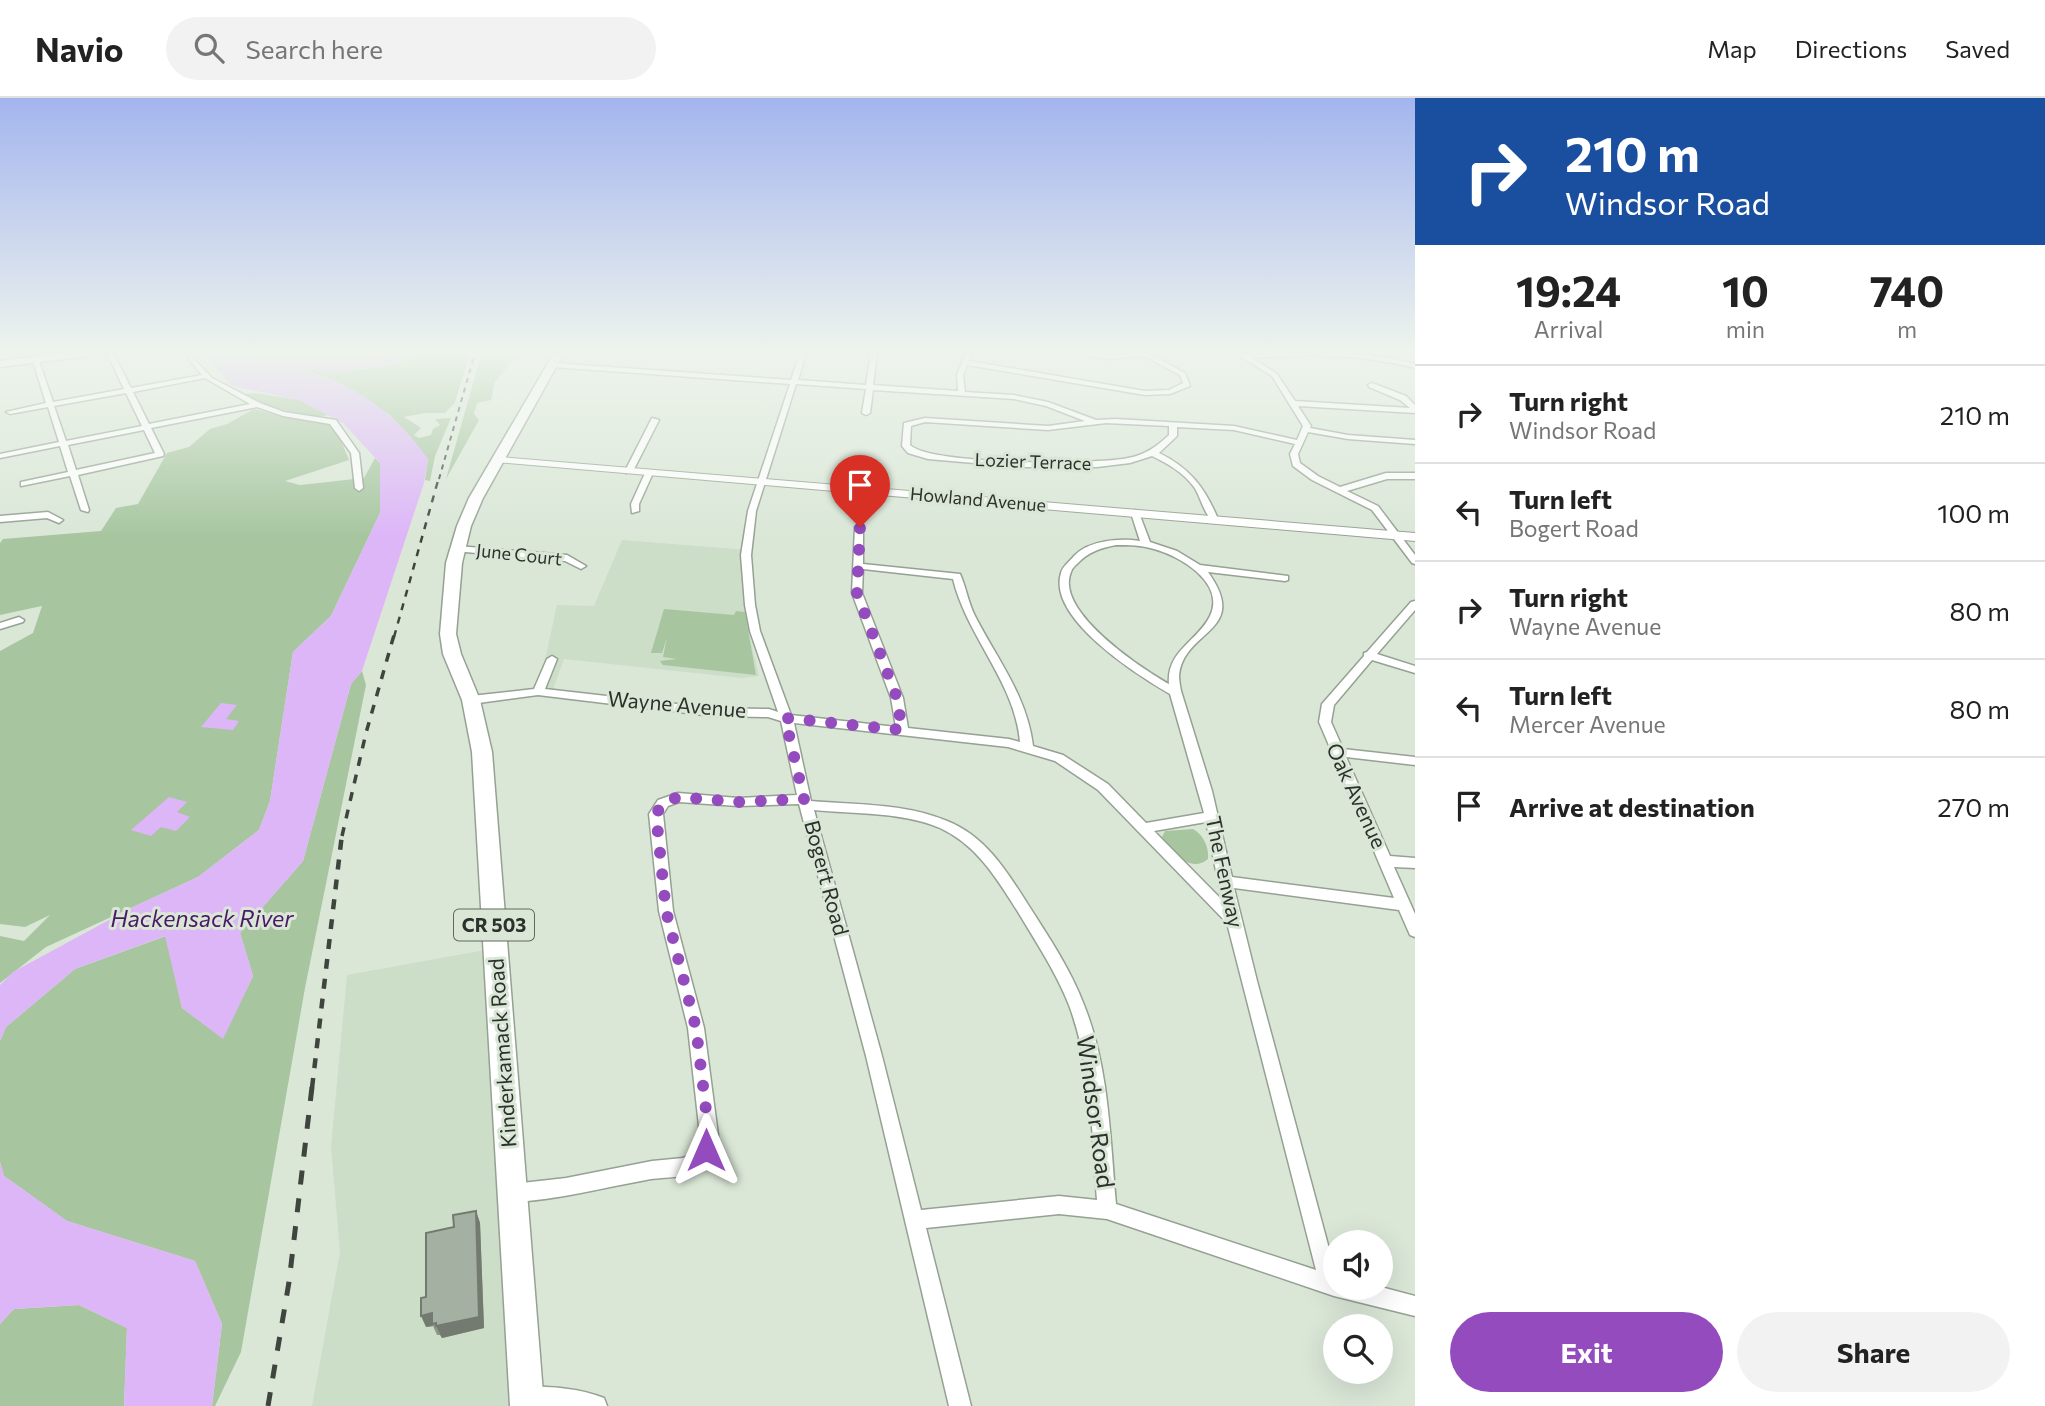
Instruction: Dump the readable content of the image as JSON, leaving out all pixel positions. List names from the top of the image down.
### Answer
{
  "streets": {
    "main road": ["CR 503", "Kinderkamack Road"],
    "street": [
      "Lozier Terrace",
      "Howland Avenue",
      "June Court",
      "Wayne Avenue",
      "Oak Avenue",
      "The Fenway",
      "Bogert Road",
      "Windsor Road"
    ]
  },
  "crossings": [
    ["Howland Avenue", "Bogert Road"],
    ["Howland Avenue", "Kinderkamack Road"],
    ["June Court", "Kinderkamack Road"],
    ["Wayne Avenue", "The Fenway"],
    ["Wayne Avenue", "Bogert Road"],
    ["Wayne Avenue", "Kinderkamack Road"],
    ["Bogert Road", "Windsor Road"],
    ["Kinderkamack Road", "Windsor Road"]
  ],
  "water": ["Hackensack River"],
  "page": {
    "header": "Navio",
    "search": "Search here",
    "nav": ["Map", "Directions", "Saved"],
    "turn": ["210 m", "Windsor Road"],
    "eta": [
      "19:24",
      "Arrival",
      "10",
      "min",
      "740",
      "m"
    ],
    "list": [
      {
        "name": "Turn right",
        "note": "Windsor Road",
        "value": "210 m"
      },
      {
        "name": "Turn left",
        "note": "Bogert Road",
        "value": "100 m"
      },
      {
        "name": "Turn right",
        "note": "Wayne Avenue",
        "value": "80 m"
      },
      {
        "name": "Turn left",
        "note": "Mercer Avenue",
        "value": "80 m"
      },
      {
        "name": "Arrive at destination",
        "value": "270 m"
      }
    ],
    "buttons": ["Exit", "Share"]
  }
}
